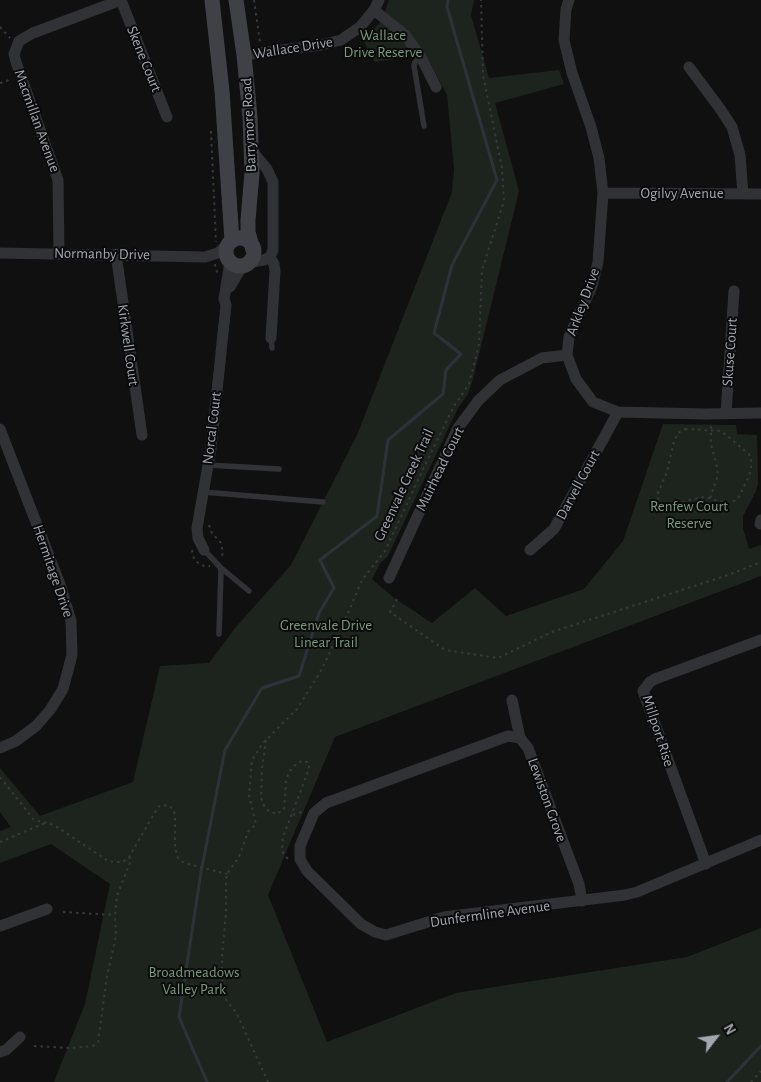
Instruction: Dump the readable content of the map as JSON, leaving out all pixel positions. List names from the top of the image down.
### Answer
{
  "streets": {
    "street": [
      "Wallace Drive",
      "Skene Court",
      "Macmillan Avenue",
      "Barrymore Road",
      "Ogilvy Avenue",
      "Normanby Drive",
      "Arkley Drive",
      "Kirkwell Court",
      "Skuse Court",
      "Norcal Court",
      "Muirhead Court",
      "Darvell Court",
      "Hermitage Drive",
      "Millport Rise",
      "Lewiston Grove",
      "Dunfermline Avenue"
    ],
    "path": ["Greenvale Creek Trail"]
  },
  "crossings": [
    ["Wallace Drive", "Barrymore Road"],
    ["Macmillan Avenue", "Normanby Drive"],
    ["Barrymore Road", "Normanby Drive"],
    ["Barrymore Road", "Norcal Court"],
    ["Ogilvy Avenue", "Arkley Drive"],
    ["Normanby Drive", "Kirkwell Court"],
    ["Normanby Drive", "Norcal Court"],
    ["Arkley Drive", "Skuse Court"],
    ["Arkley Drive", "Muirhead Court"],
    ["Arkley Drive", "Darvell Court"],
    ["Millport Rise", "Dunfermline Avenue"],
    ["Lewiston Grove", "Dunfermline Avenue"]
  ],
  "parks": [
    "Wallace Drive Reserve",
    "Renfew Court Reserve",
    "Greenvale Drive Linear Trail",
    "Broadmeadows Valley Park"
  ],
  "north": "top right"
}
